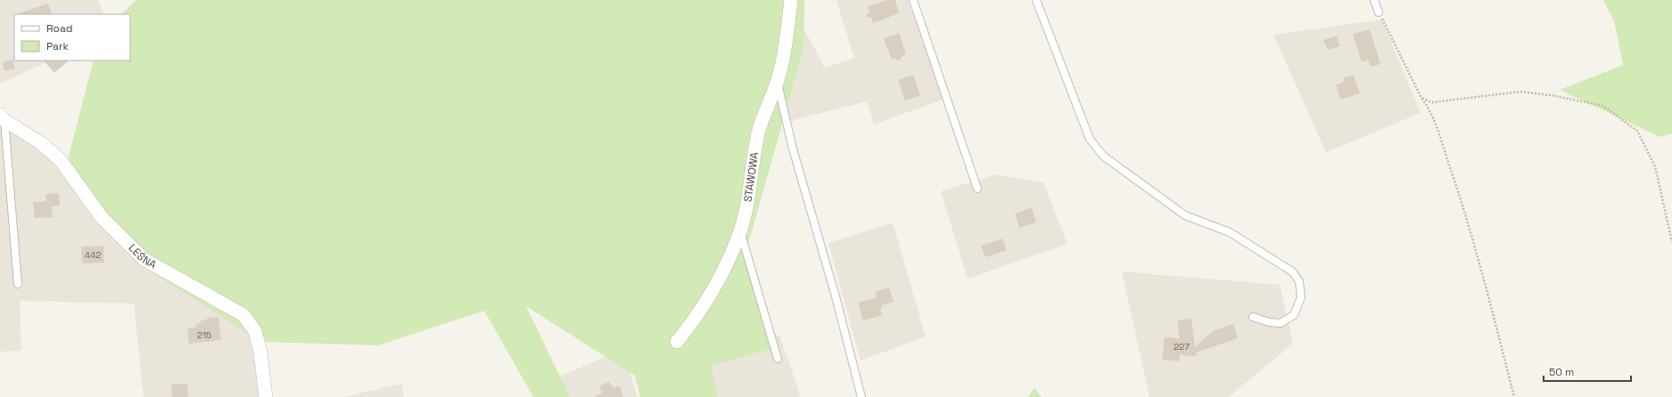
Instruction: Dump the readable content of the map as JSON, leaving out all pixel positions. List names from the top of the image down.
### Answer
{
  "streets": {
    "street": ["STAWOWA", "LEŚNA"]
  },
  "house_numbers": ["442", "215", "227"],
  "legend": ["Road", "Park"],
  "scale_bar": "50 m"
}
